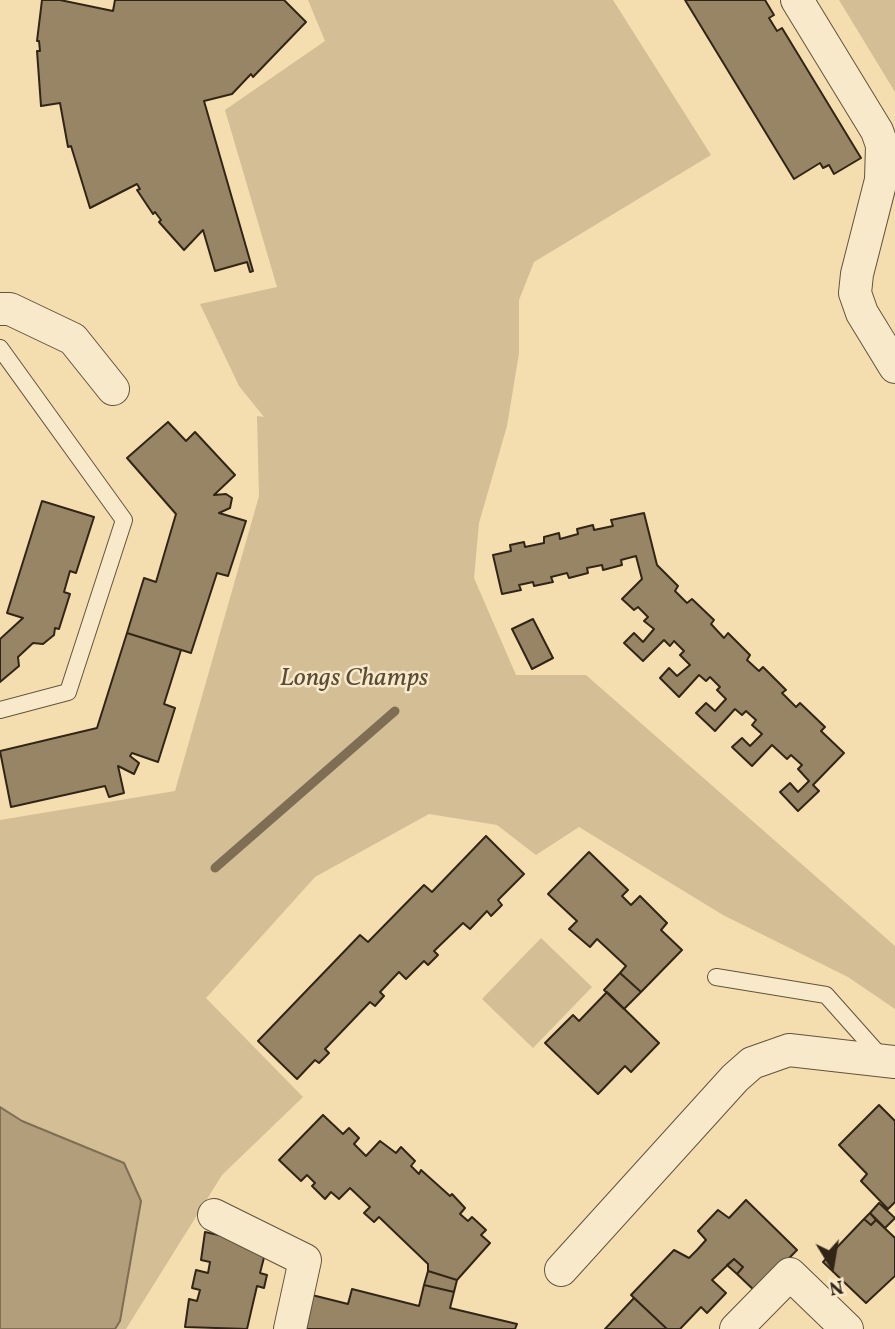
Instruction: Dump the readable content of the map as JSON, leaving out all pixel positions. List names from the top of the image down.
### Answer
{
  "parks": ["Longs Champs"],
  "north": "bottom"
}
